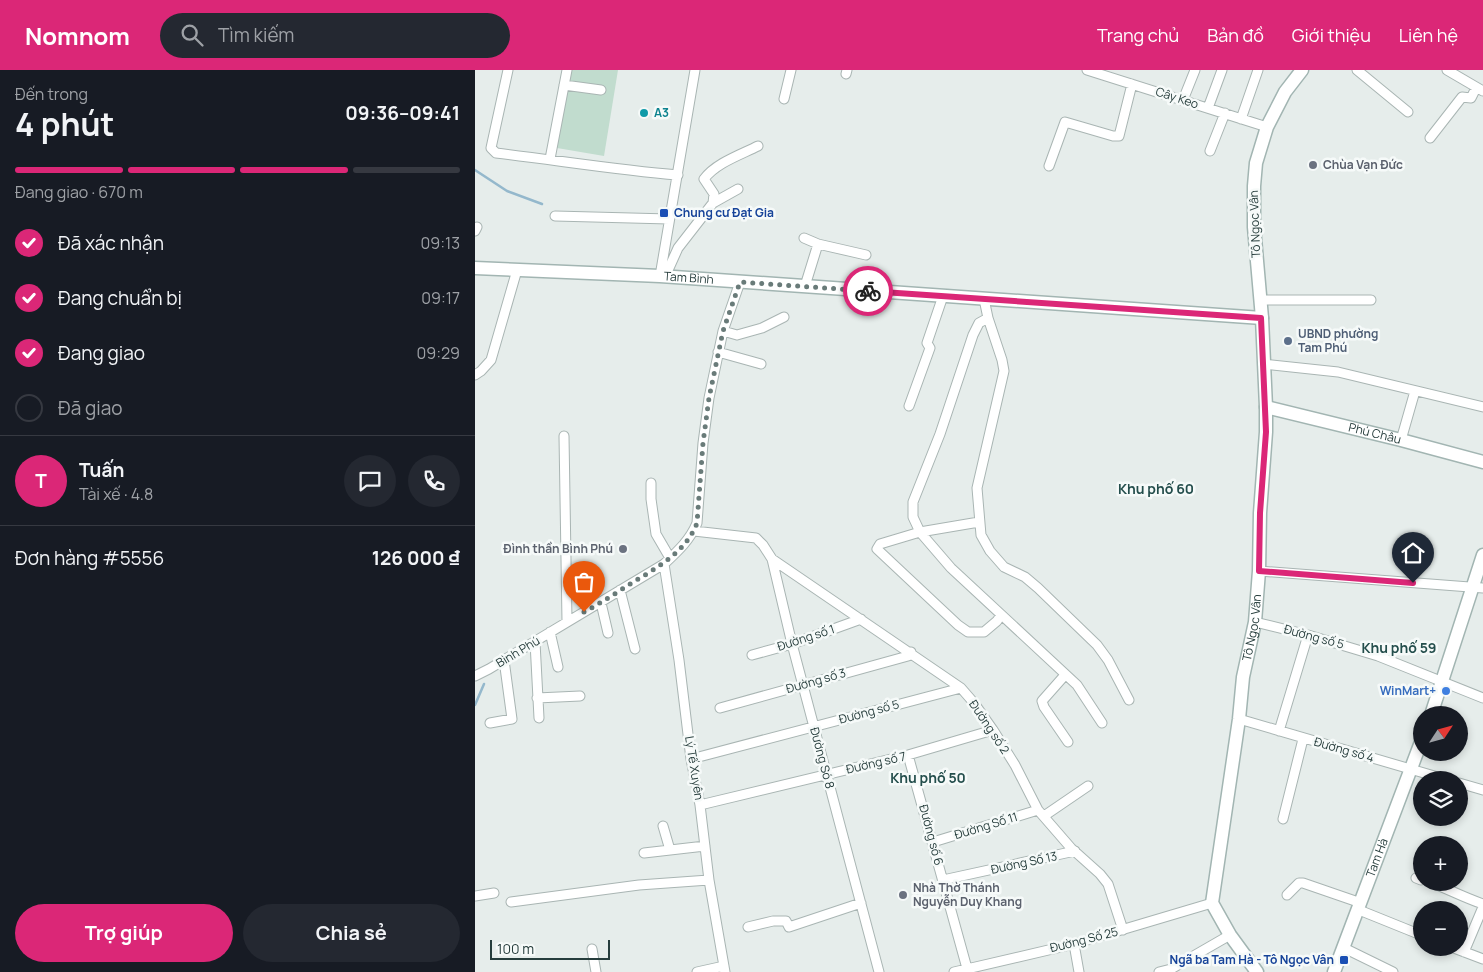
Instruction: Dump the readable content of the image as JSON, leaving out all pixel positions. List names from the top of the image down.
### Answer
{
  "streets": {
    "main road": [
      "Tô Ngọc Vân",
      "Tam Bình",
      "Phú Châu",
      "Tam Hà"
    ],
    "street": [
      "Cây Keo",
      "Đường số 5",
      "Đường số 1",
      "Bình Phú",
      "Đường số 3",
      "Đường số 2",
      "Đường số 4",
      "Đường Só 8",
      "Đường số 7",
      "Lý Tế Xuyên",
      "Đường Số 11",
      "Đường số 6",
      "Đường Số 13",
      "Đường Số 25"
    ]
  },
  "crossings": [
    ["Cây Keo", "Tô Ngọc Vân"],
    ["Tô Ngọc Vân", "Tam Bình"],
    ["Tô Ngọc Vân", "Phú Châu"],
    ["Tô Ngọc Vân", "Đường số 5"],
    ["Tô Ngọc Vân", "Đường số 4"],
    ["Tô Ngọc Vân", "Đường Số 25"],
    ["Tam Bình", "Bình Phú"],
    ["Đường số 5", "Đường số 2"],
    ["Đường số 5", "Đường Só 8"],
    ["Đường số 5", "Lý Tế Xuyên"],
    ["Đường số 1", "Đường số 2"],
    ["Đường số 1", "Đường Só 8"],
    ["Bình Phú", "Đường Só 8"],
    ["Bình Phú", "Lý Tế Xuyên"],
    ["Đường số 3", "Đường số 2"],
    ["Đường số 3", "Đường Só 8"],
    ["Đường số 2", "Đường Só 8"],
    ["Đường số 2", "Đường số 7"],
    ["Đường số 2", "Đường Số 11"],
    ["Đường số 2", "Đường Số 13"],
    ["Đường số 2", "Đường Số 25"],
    ["Đường số 4", "Tam Hà"],
    ["Đường Só 8", "Đường số 7"],
    ["Đường số 7", "Lý Tế Xuyên"],
    ["Đường số 7", "Đường số 6"],
    ["Đường Số 11", "Đường số 6"],
    ["Đường số 6", "Đường Số 13"],
    ["Đường số 6", "Đường Số 25"]
  ],
  "districts": ["Khu phố 60", "Khu phố 59", "Khu phố 50"],
  "places": {
    "other": [
      "A3",
      "Chùa Vạn Đức",
      "UBND phường Tam Phú",
      "Đình thần Bình Phú",
      "WinMart+",
      "Nhà Thờ Thánh Nguyễn Duy Khang"
    ],
    "transit": ["Chung cư Đạt Gia", "Ngã ba Tam Hà - Tô Ngọc Vân"]
  },
  "scale_bar": "100 m",
  "north": "top right",
  "page": {
    "header": "Nomnom",
    "search": "Tìm kiếm",
    "nav": [
      "Trang chủ",
      "Bản đồ",
      "Giới thiệu",
      "Liên hệ"
    ],
    "heading": ["4 phút", "Đến trong", "09:36–09:41"],
    "panel": [
      "Tuấn",
      "Tài xế · 4.8",
      "Đơn hàng #5556",
      "126 000 ₫"
    ],
    "bar": "Đang giao · 670 m",
    "list": [
      ["Đã xác nhận", "09:13"],
      ["Đang chuẩn bị", "09:17"],
      ["Đang giao", "09:29"],
      "Đã giao"
    ],
    "round": "T",
    "map_buttons": ["+", "−"],
    "buttons": ["Trợ giúp", "Chia sẻ"],
    "scale": "100 m"
  }
}
